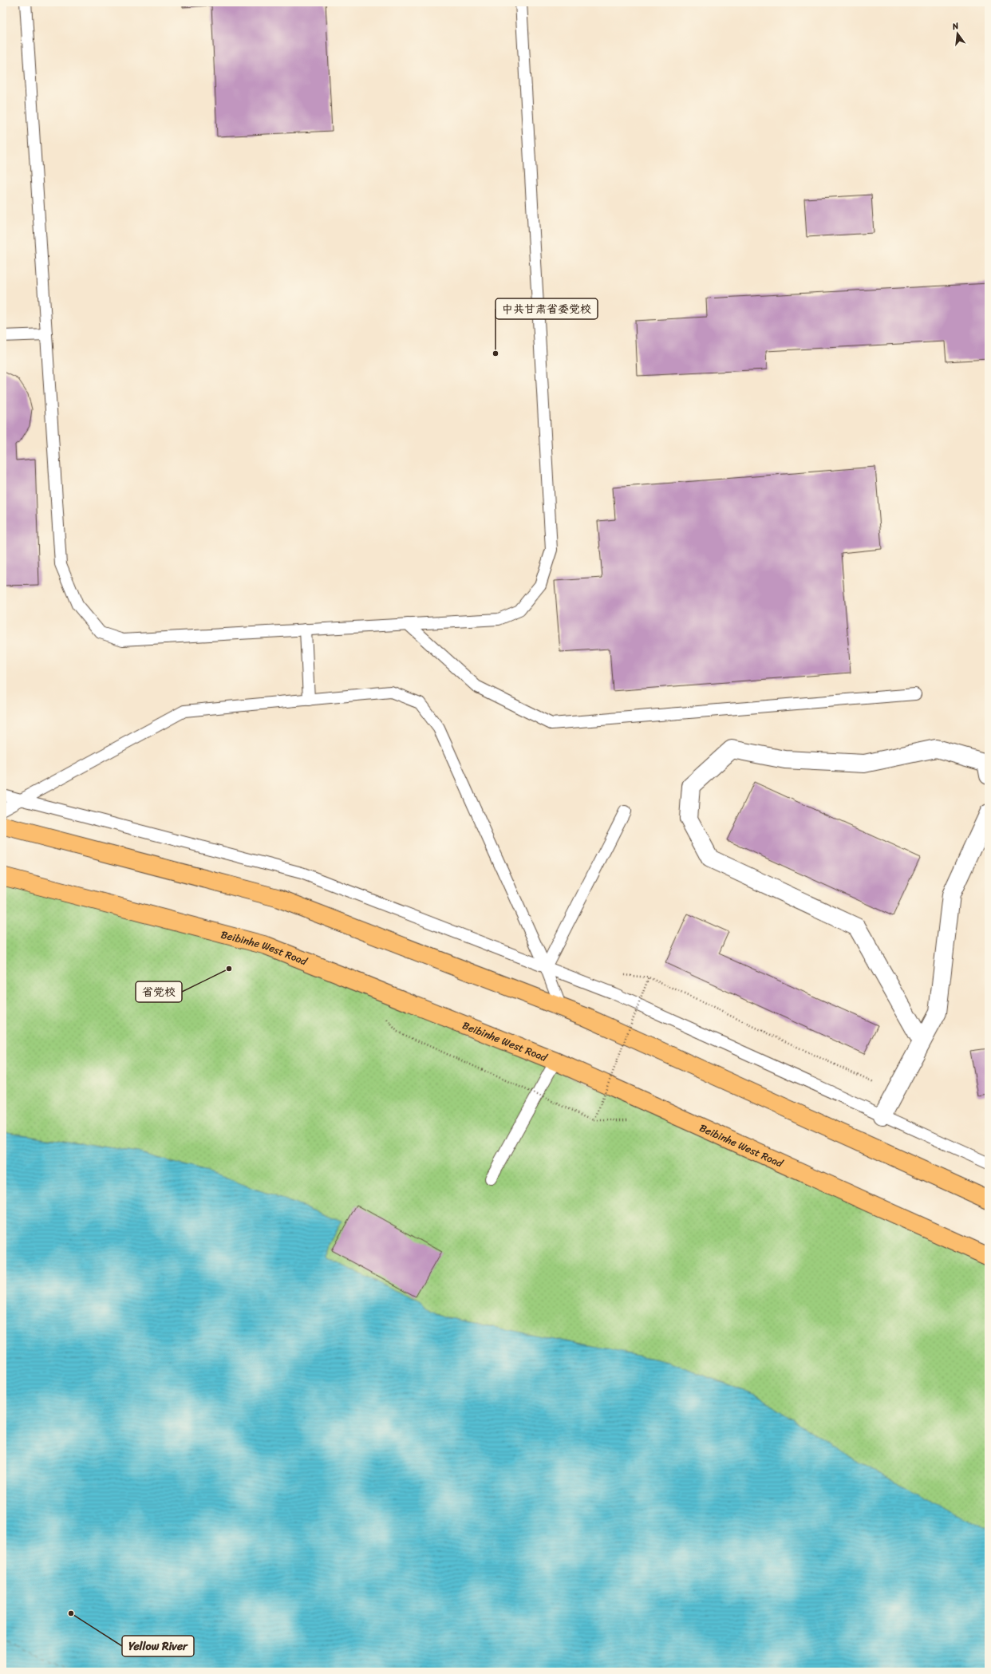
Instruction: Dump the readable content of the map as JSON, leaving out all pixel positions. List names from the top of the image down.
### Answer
{
  "streets": {
    "main road": ["Beibinhe West Road"]
  },
  "places": ["中共甘肃省委党校", "省党校", "Yellow River"],
  "north": "top"
}
